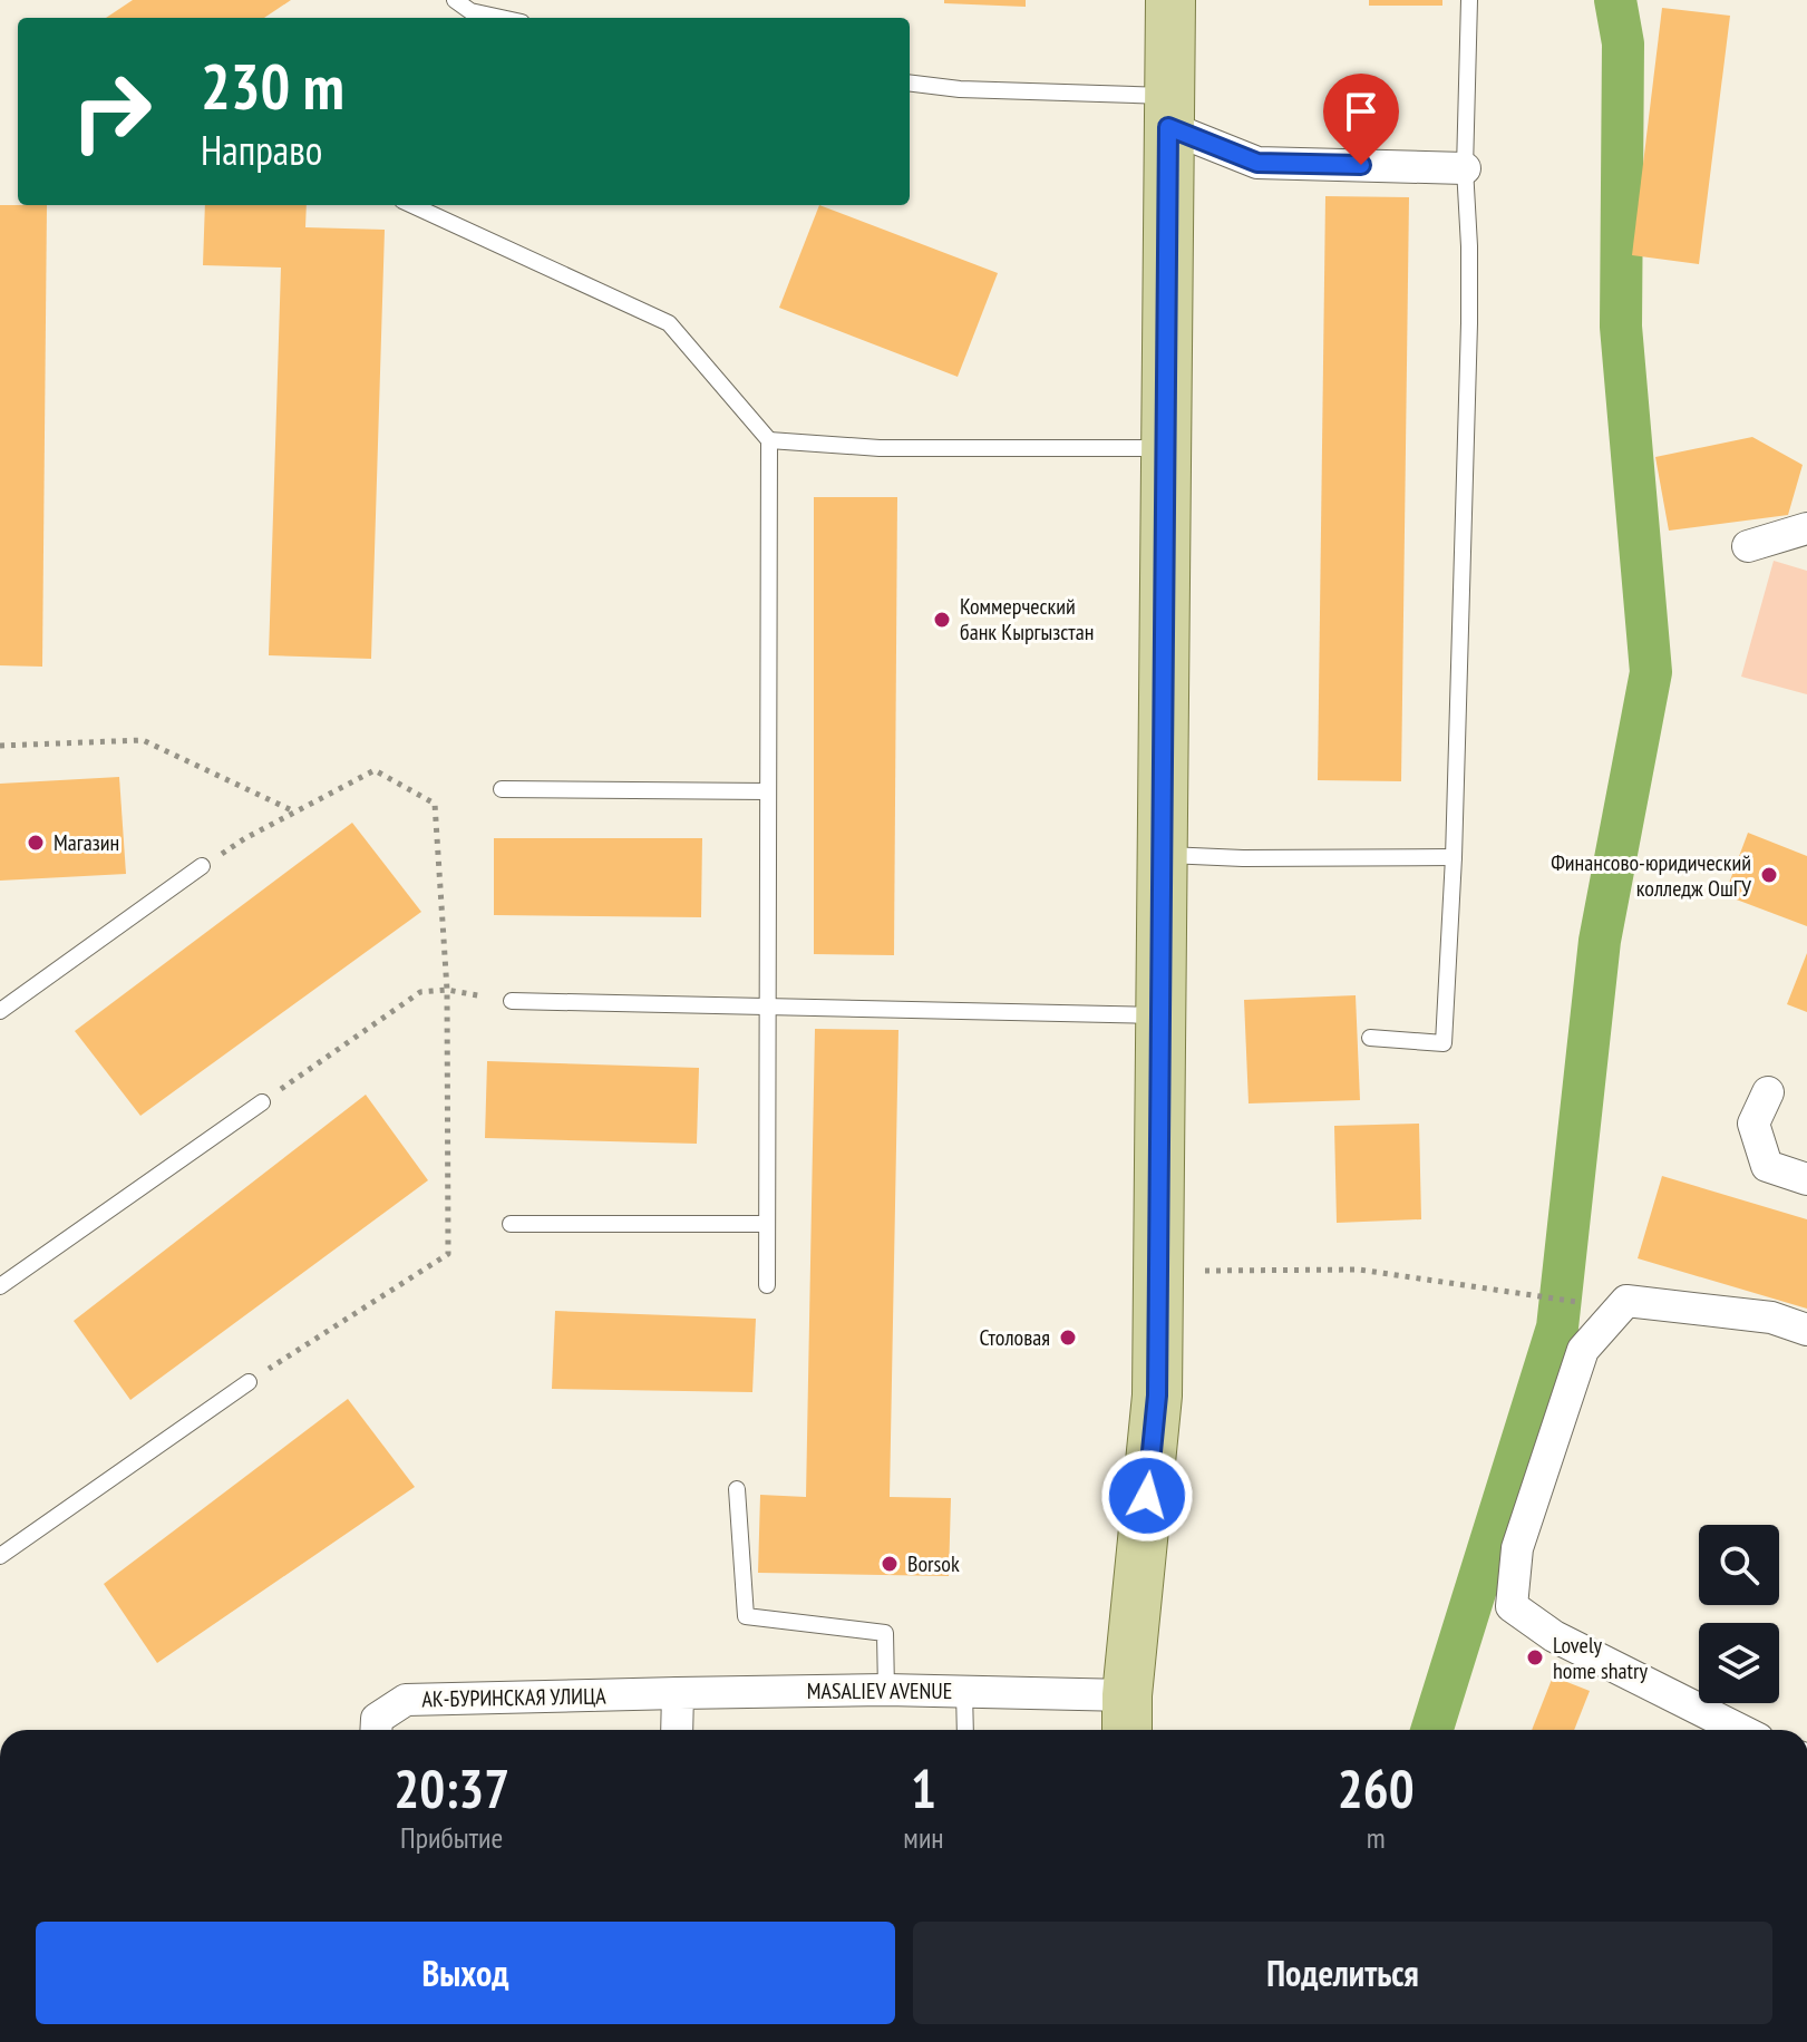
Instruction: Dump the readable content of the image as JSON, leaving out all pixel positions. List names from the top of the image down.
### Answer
{
  "streets": {
    "street": ["MASALIEV AVENUE", "АК-БУРИНСКАЯ УЛИЦА"]
  },
  "crossings": [
    ["MASALIEV AVENUE", "АК-БУРИНСКАЯ УЛИЦА"]
  ],
  "places": [
    "Коммерческий банк Кыргызстан",
    "Магазин",
    "Финансово-юридический колледж ОшГУ",
    "Столовая",
    "Borsok",
    "Lovely home shatry"
  ],
  "page": {
    "turn": ["230 m", "Направо"],
    "eta": [
      "20:37",
      "Прибытие",
      "1",
      "мин",
      "260",
      "m"
    ],
    "buttons": ["Выход", "Поделиться"]
  }
}
